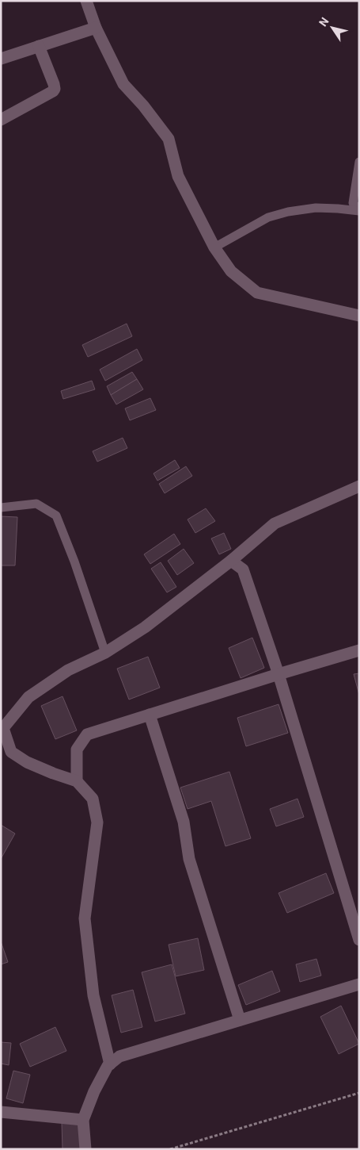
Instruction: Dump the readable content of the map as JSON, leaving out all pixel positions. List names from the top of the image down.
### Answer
{
  "north": "top left"
}
